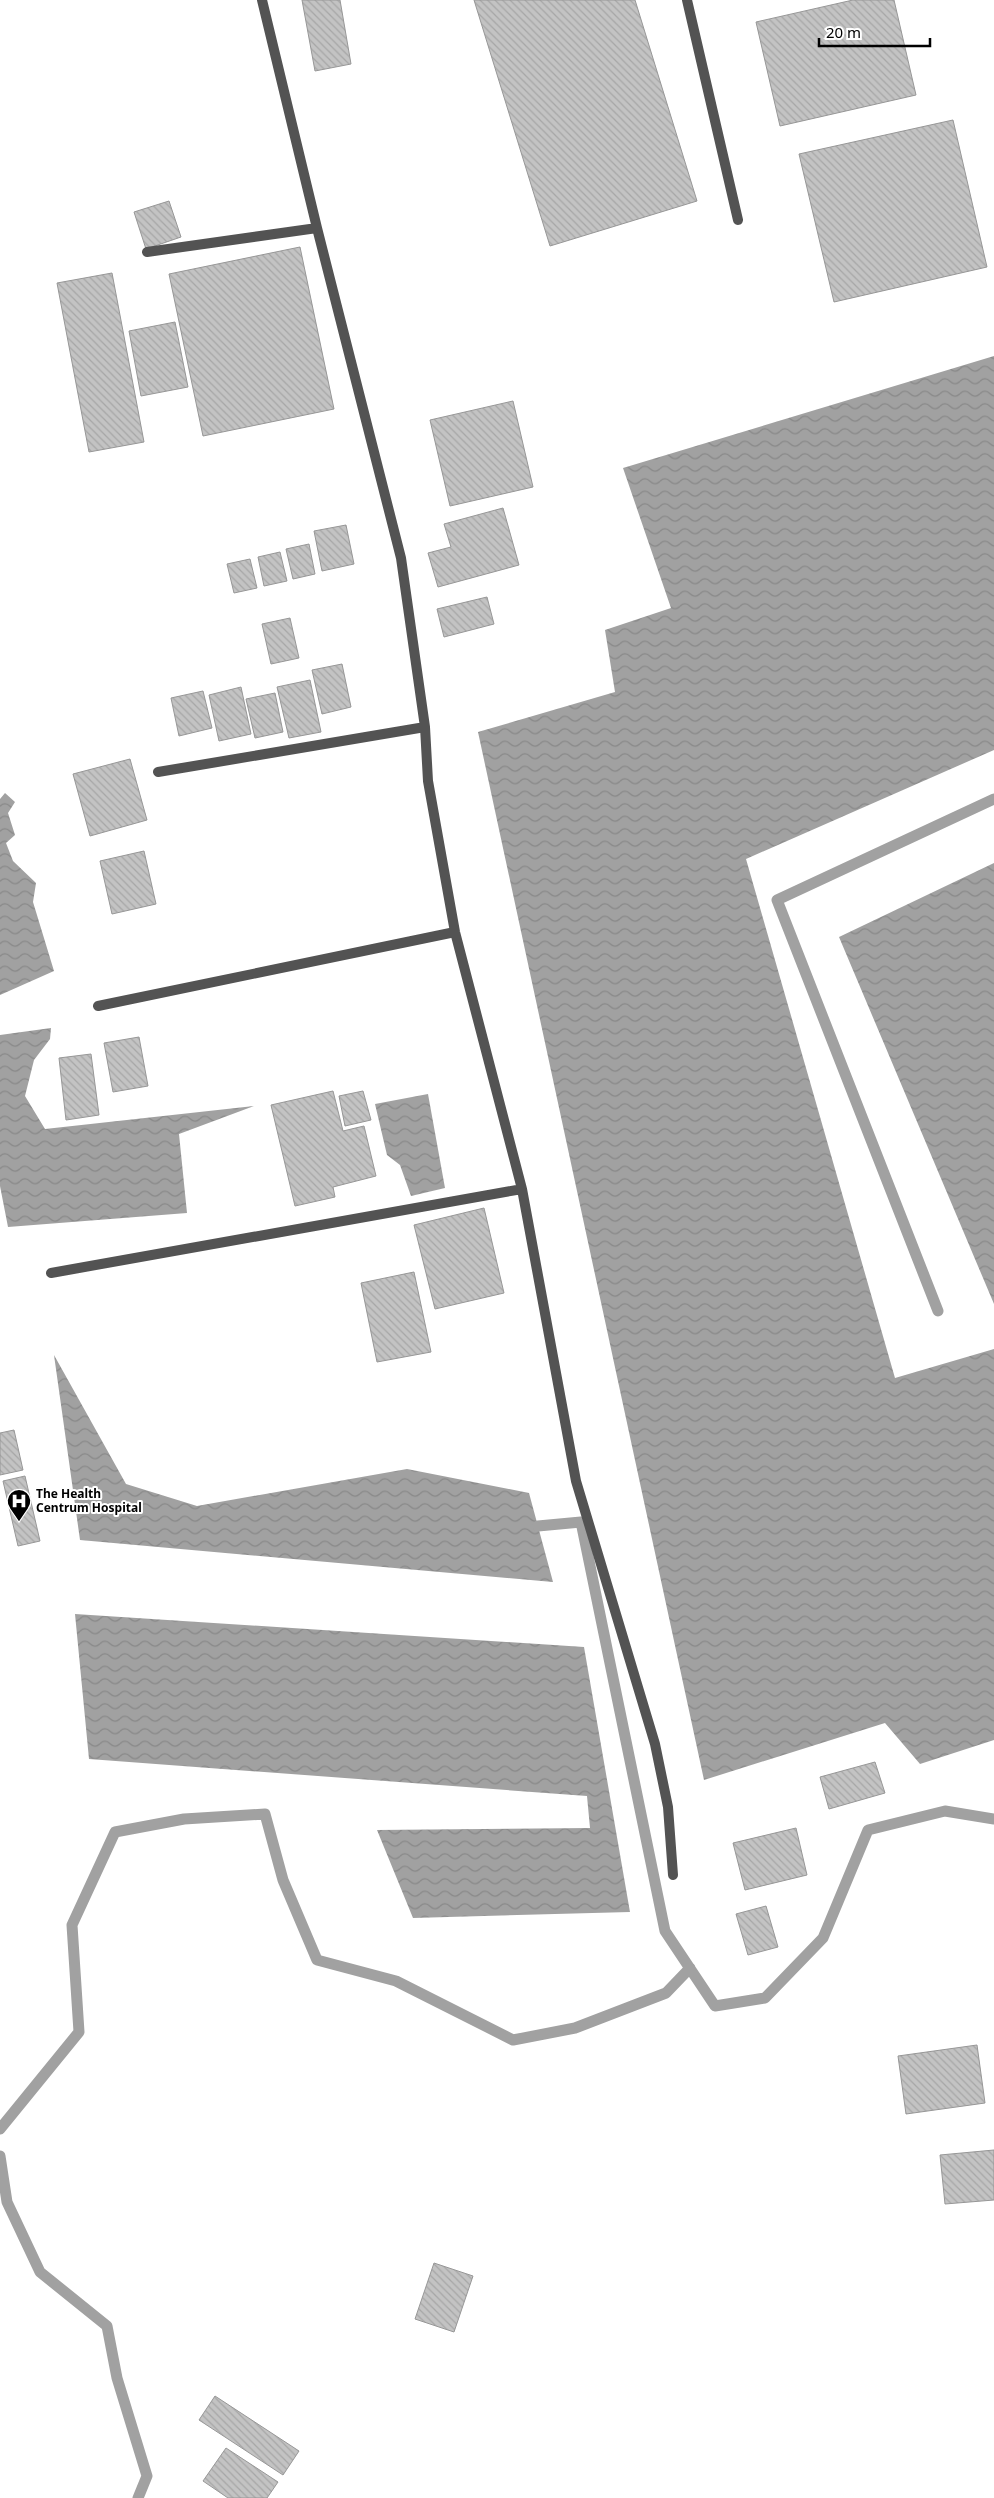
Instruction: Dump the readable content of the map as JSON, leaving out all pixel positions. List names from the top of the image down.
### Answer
{
  "places": {
    "hospital": ["The Health Centrum Hospital"]
  },
  "scale_bar": "20 m"
}
